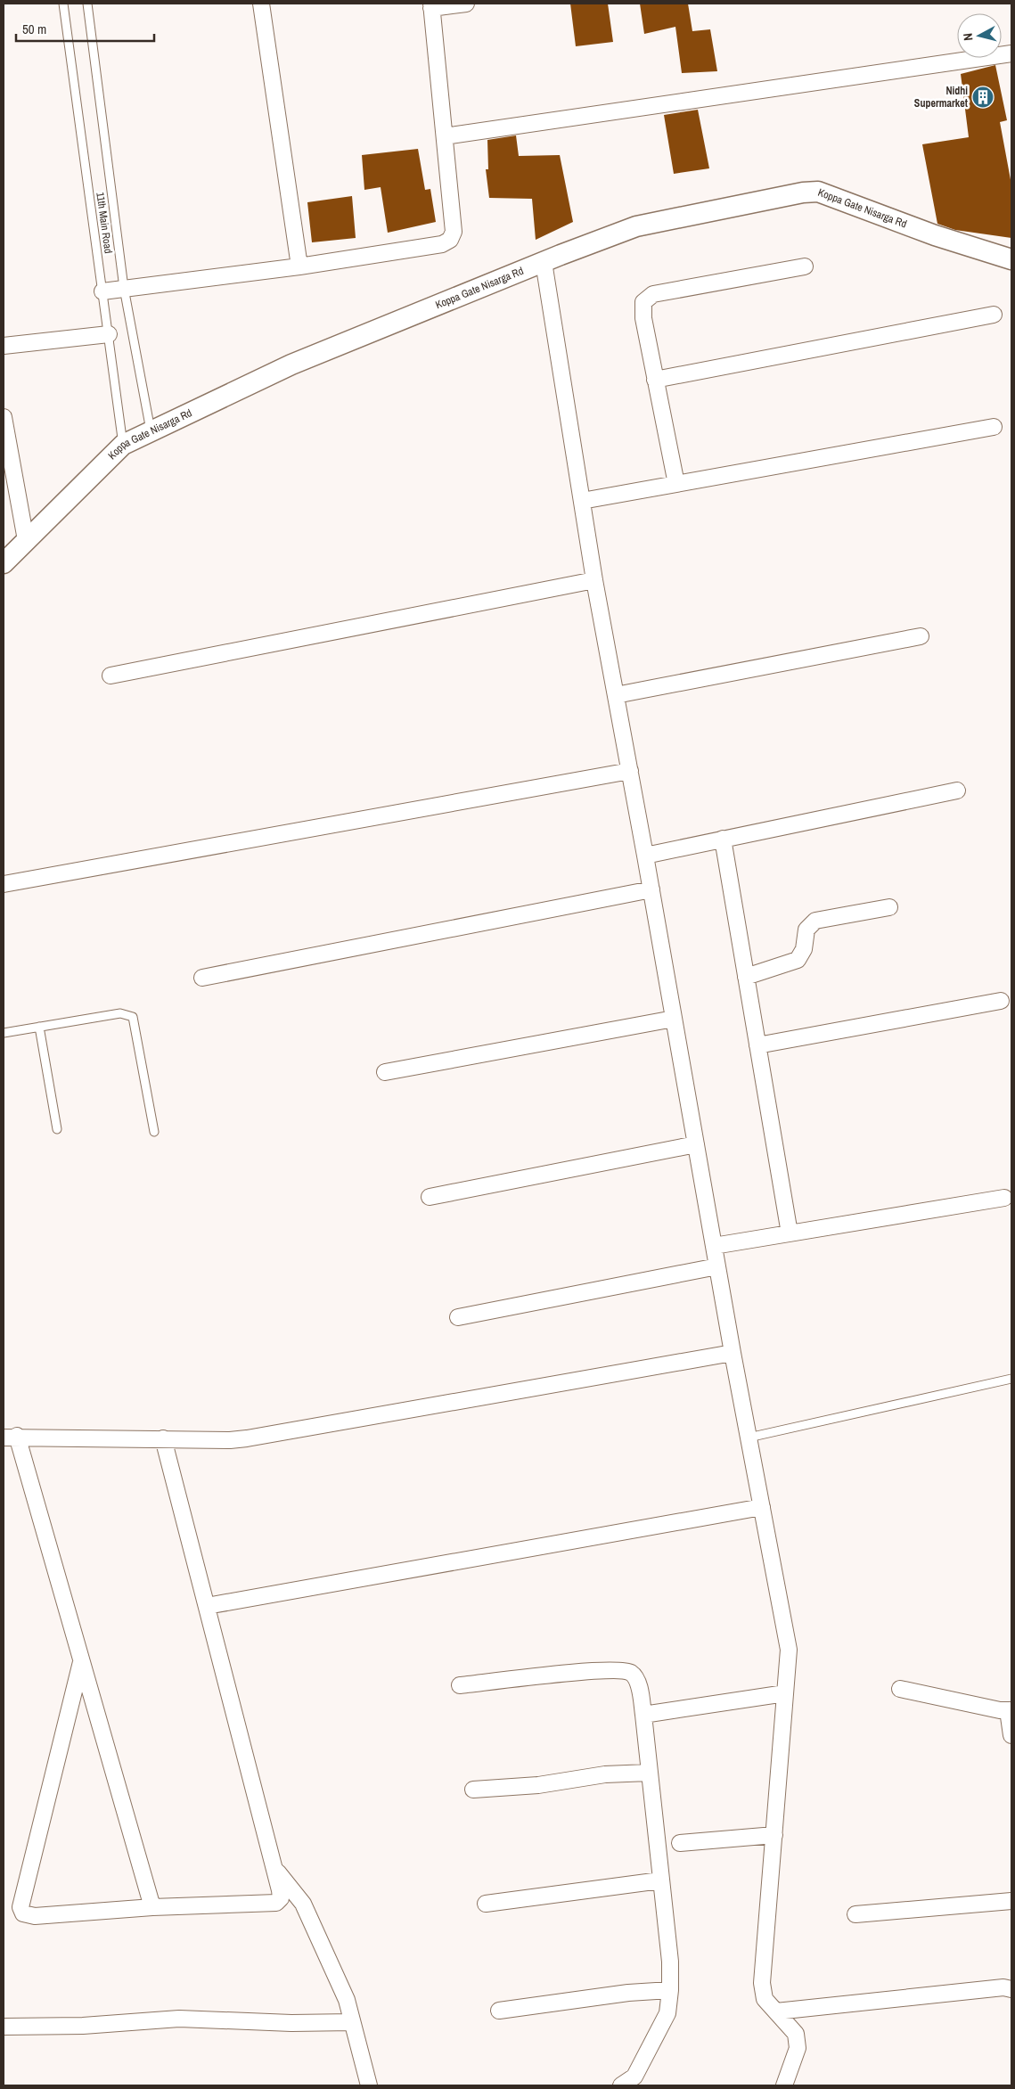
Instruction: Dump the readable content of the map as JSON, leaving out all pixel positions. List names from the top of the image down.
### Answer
{
  "streets": {
    "street": ["Koppa Gate Nisarga Rd"],
    "lane": ["11th Main Road"]
  },
  "crossings": [
    ["Koppa Gate Nisarga Rd", "11th Main Road"]
  ],
  "places": {
    "building": ["Nidhi Supermarket"]
  },
  "scale_bar": "50 m",
  "north": "left"
}
